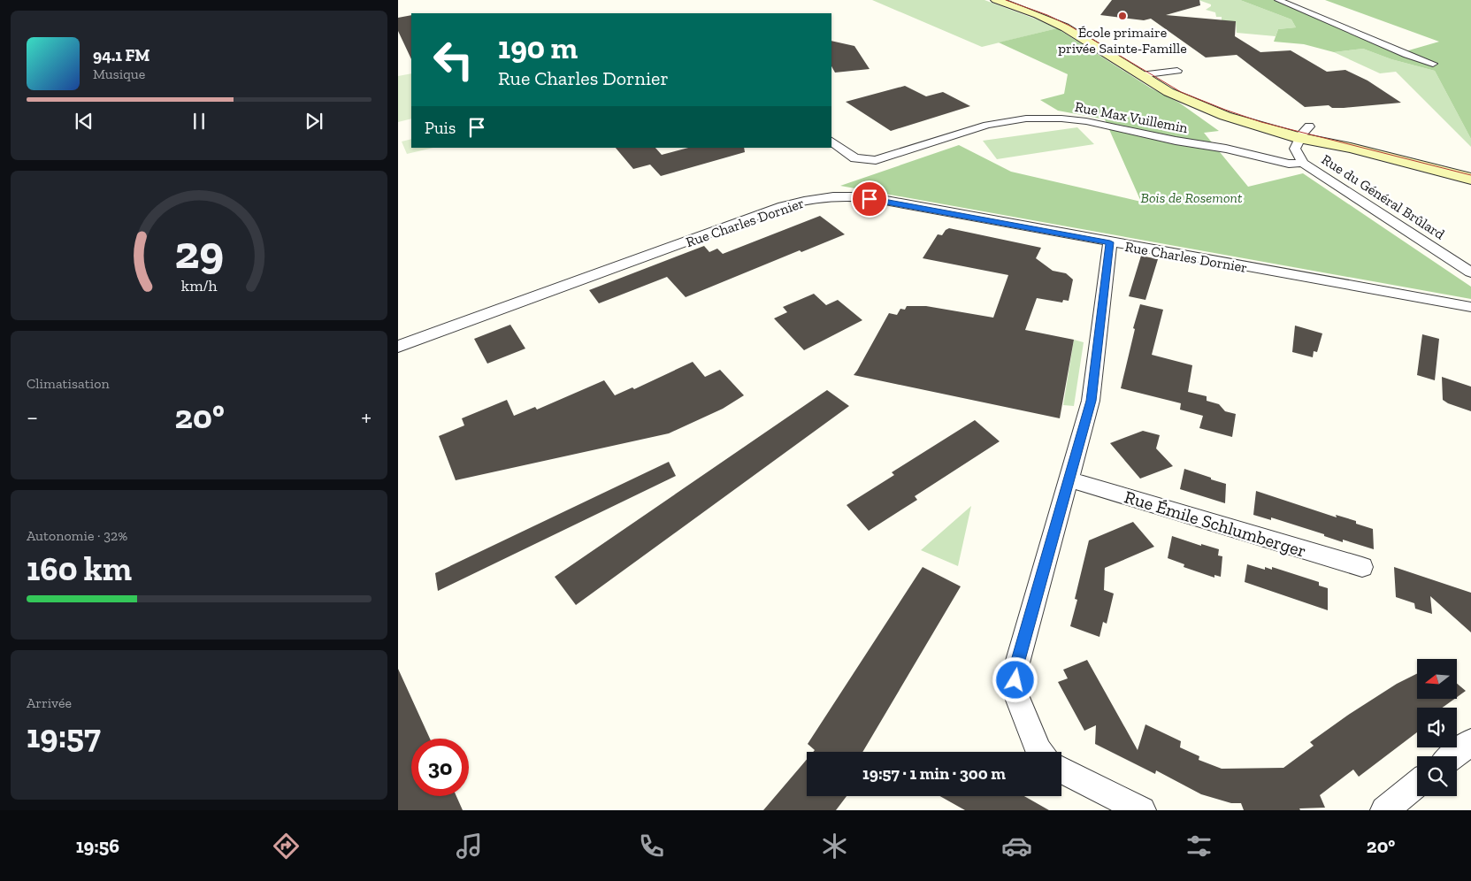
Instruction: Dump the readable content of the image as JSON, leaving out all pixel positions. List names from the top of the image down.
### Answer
{
  "streets": {
    "street": [
      "Rue Max Vuillemin",
      "Rue du Général Brûlard",
      "Rue Charles Dornier",
      "Rue Émile Schlumberger"
    ]
  },
  "crossings": [
    ["Rue Max Vuillemin", "Rue du Général Brûlard"]
  ],
  "parks": ["Bois de Rosemont"],
  "places": ["École primaire privée Sainte-Famille"],
  "north": "left",
  "page": {
    "turn": ["190 m", "Rue Charles Dornier"],
    "song": ["94.1 FM", "Musique"],
    "then": "Puis",
    "tile": [
      "Climatisation",
      ["Autonomie · 32%", "160 km"],
      ["Arrivée", "19:57"]
    ],
    "heat": ["−", "20°", "+"],
    "limit": "30",
    "trip": "19:57 · 1 min · 300 m",
    "tabs": ["19:56", "20°"],
    "gauge": ["29", "km/h"]
  }
}
